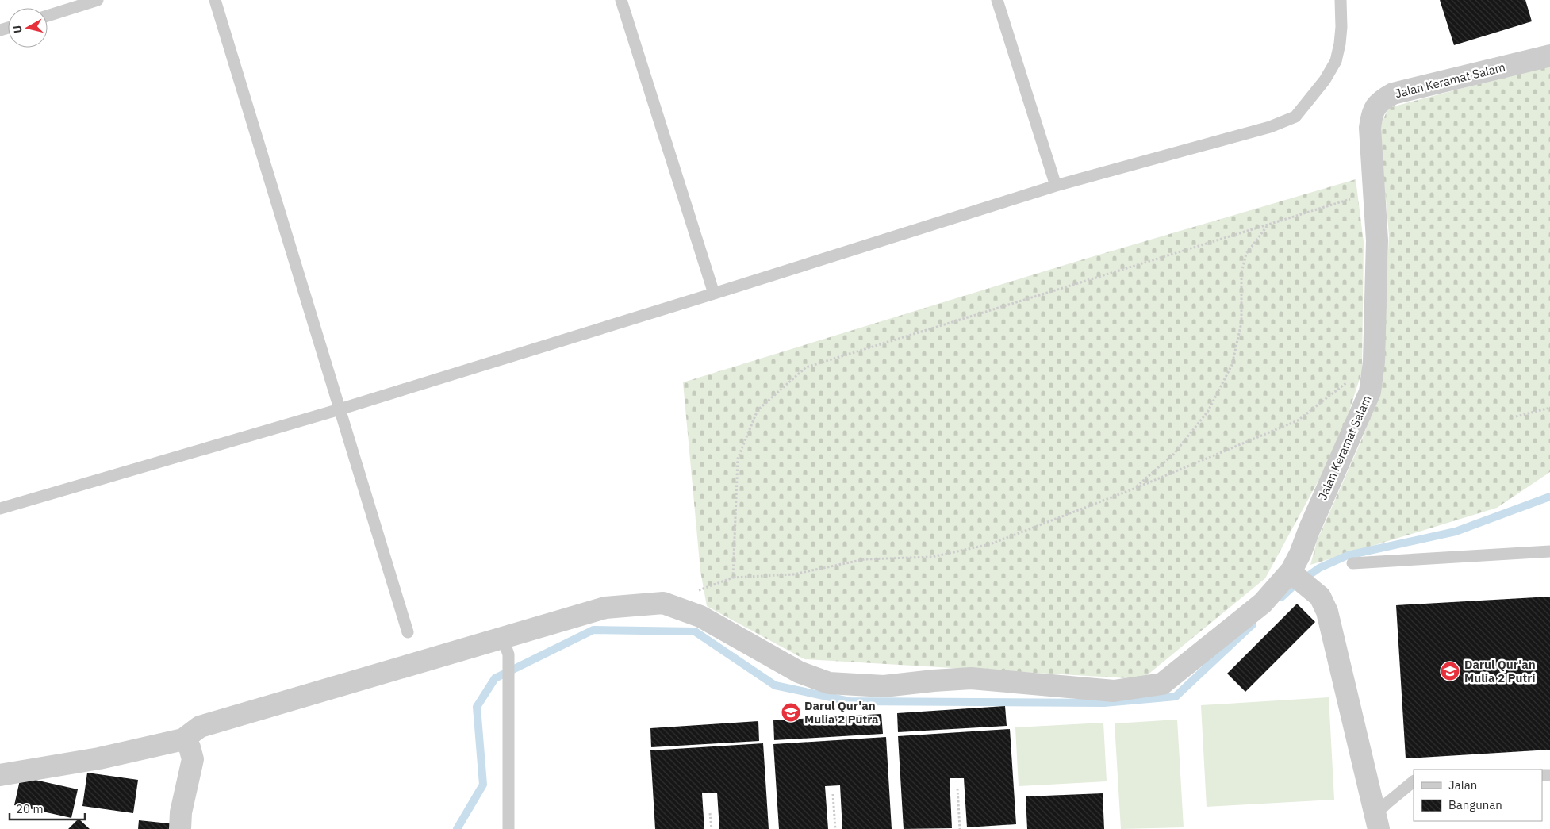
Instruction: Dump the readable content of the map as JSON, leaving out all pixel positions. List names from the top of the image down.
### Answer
{
  "streets": {
    "street": ["Jalan Keramat Salam"]
  },
  "places": {
    "school or university": ["Darul Qur'an Mulia 2 Putri", "Darul Qur'an Mulia 2 Putra"]
  },
  "legend": ["Jalan", "Bangunan"],
  "scale_bar": "20 m",
  "north": "left"
}
